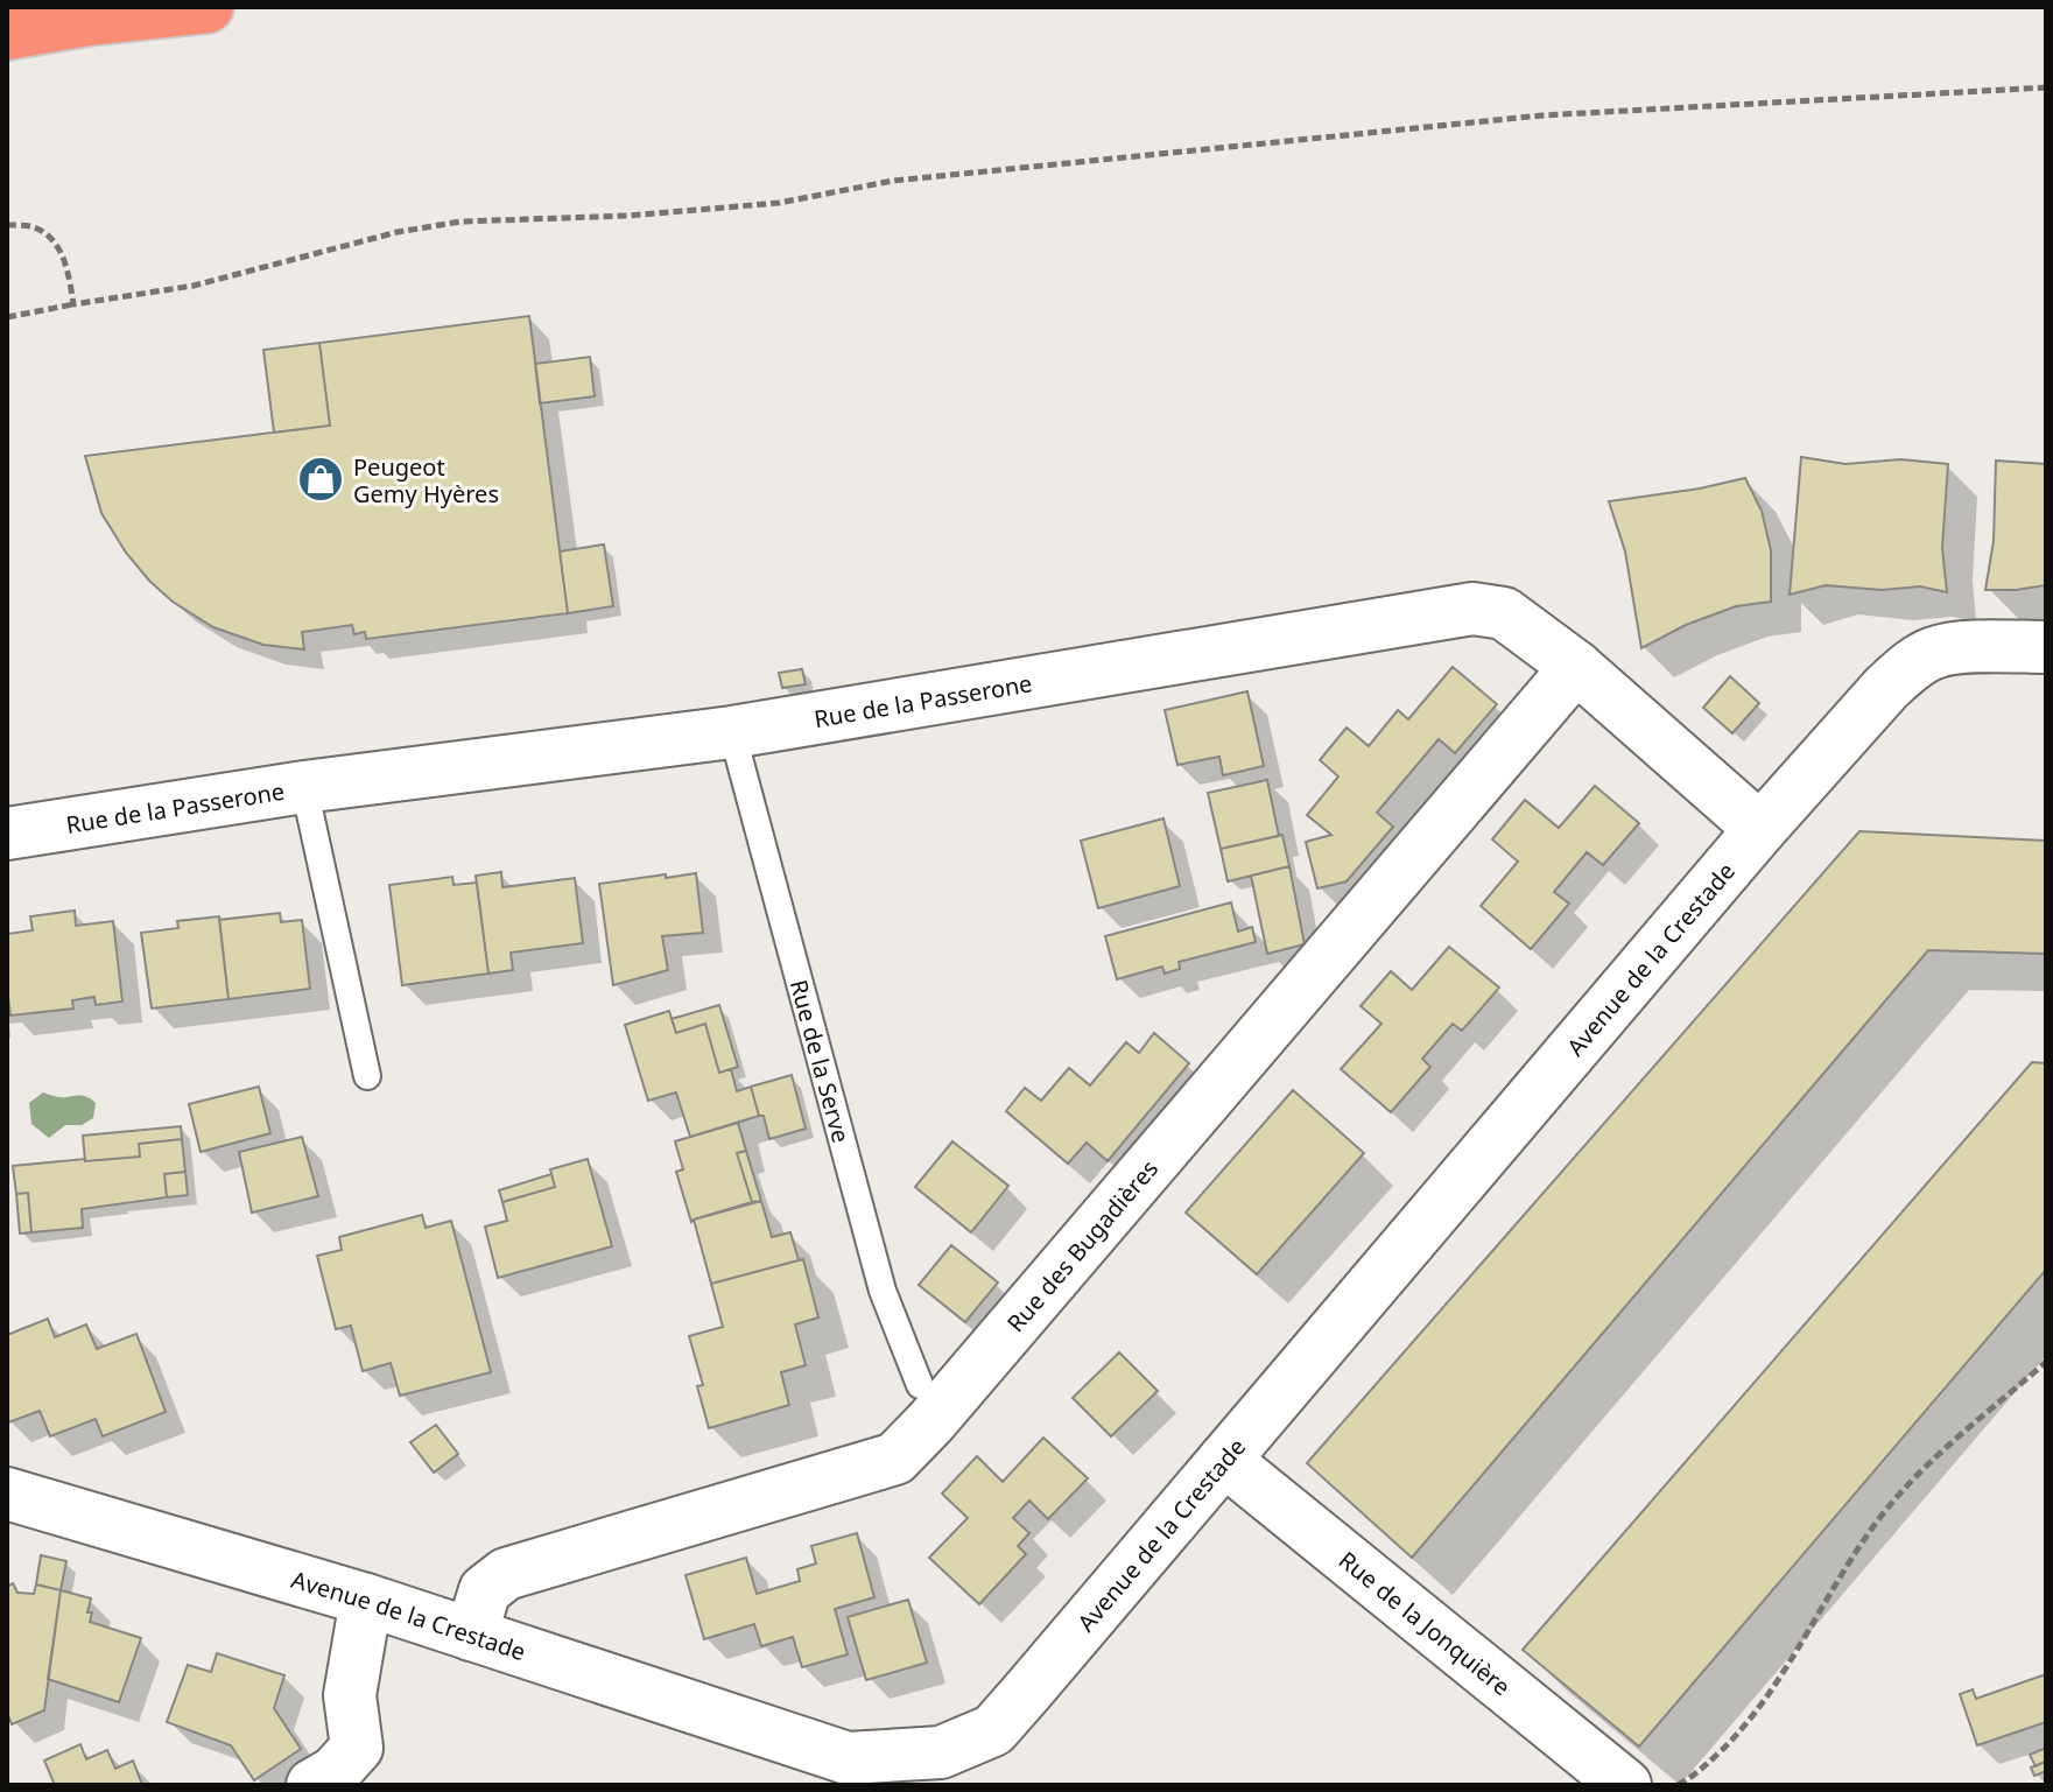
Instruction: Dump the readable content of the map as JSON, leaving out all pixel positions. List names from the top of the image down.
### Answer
{
  "streets": {
    "street": [
      "Rue de la Passerone",
      "Avenue de la Crestade",
      "Rue des Bugadières",
      "Rue de la Jonquière"
    ],
    "lane": ["Rue de la Serve"]
  },
  "crossings": [
    ["Rue de la Passerone", "Avenue de la Crestade"],
    ["Rue de la Passerone", "Rue de la Serve"],
    ["Rue de la Passerone", "Rue des Bugadières"],
    ["Avenue de la Crestade", "Rue des Bugadières"],
    ["Avenue de la Crestade", "Rue de la Jonquière"]
  ],
  "places": {
    "shop": ["Peugeot Gemy Hyères"]
  }
}
